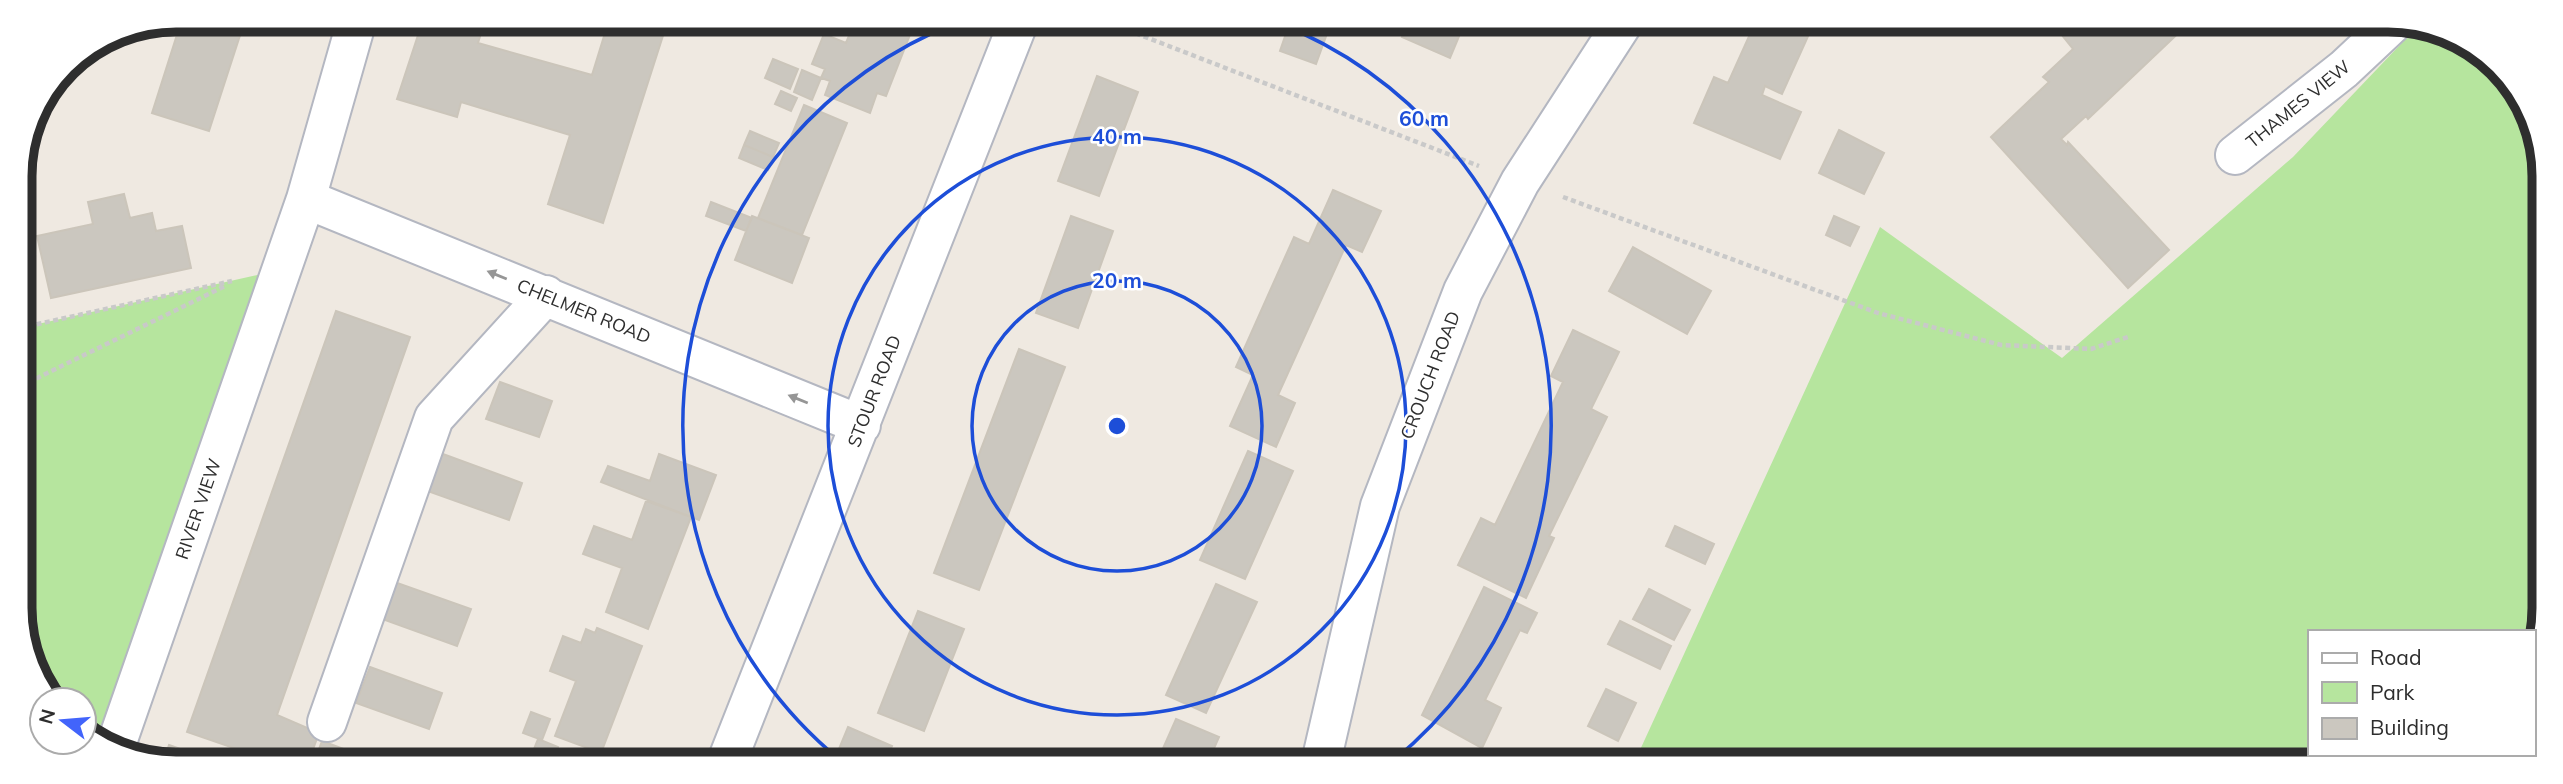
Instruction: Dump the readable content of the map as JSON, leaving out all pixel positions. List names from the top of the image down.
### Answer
{
  "streets": {
    "street": [
      "THAMES VIEW",
      "CHELMER ROAD",
      "CROUCH ROAD",
      "STOUR ROAD",
      "RIVER VIEW"
    ]
  },
  "crossings": [
    ["CHELMER ROAD", "STOUR ROAD"],
    ["CHELMER ROAD", "RIVER VIEW"]
  ],
  "one_way": ["CHELMER ROAD"],
  "legend": ["Road", "Park", "Building"],
  "north": "left",
  "rings": ["60 m", "40 m", "20 m"]
}
